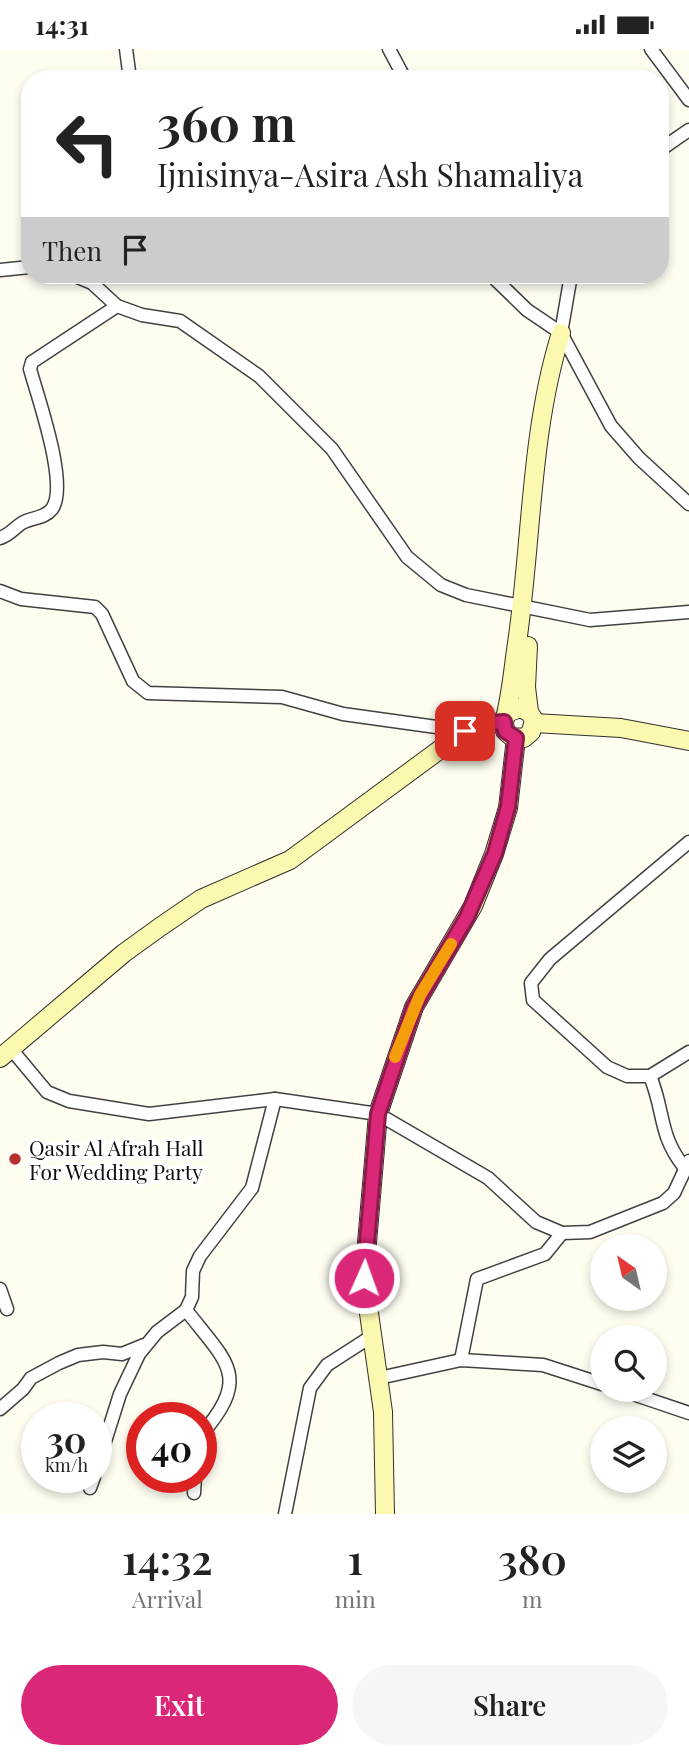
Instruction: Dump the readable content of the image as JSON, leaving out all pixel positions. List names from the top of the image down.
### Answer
{
  "places": ["Qasir Al Afrah Hall For Wedding Party"],
  "north": "top left",
  "page": {
    "status": "14:31",
    "turn": ["360 m", "Ijnisinya-Asira Ash Shamaliya"],
    "then": "Then",
    "speed": "30 km/h",
    "limit": "40",
    "eta": [
      "14:32",
      "Arrival",
      "1",
      "min",
      "380",
      "m"
    ],
    "buttons": ["Exit", "Share"]
  }
}
